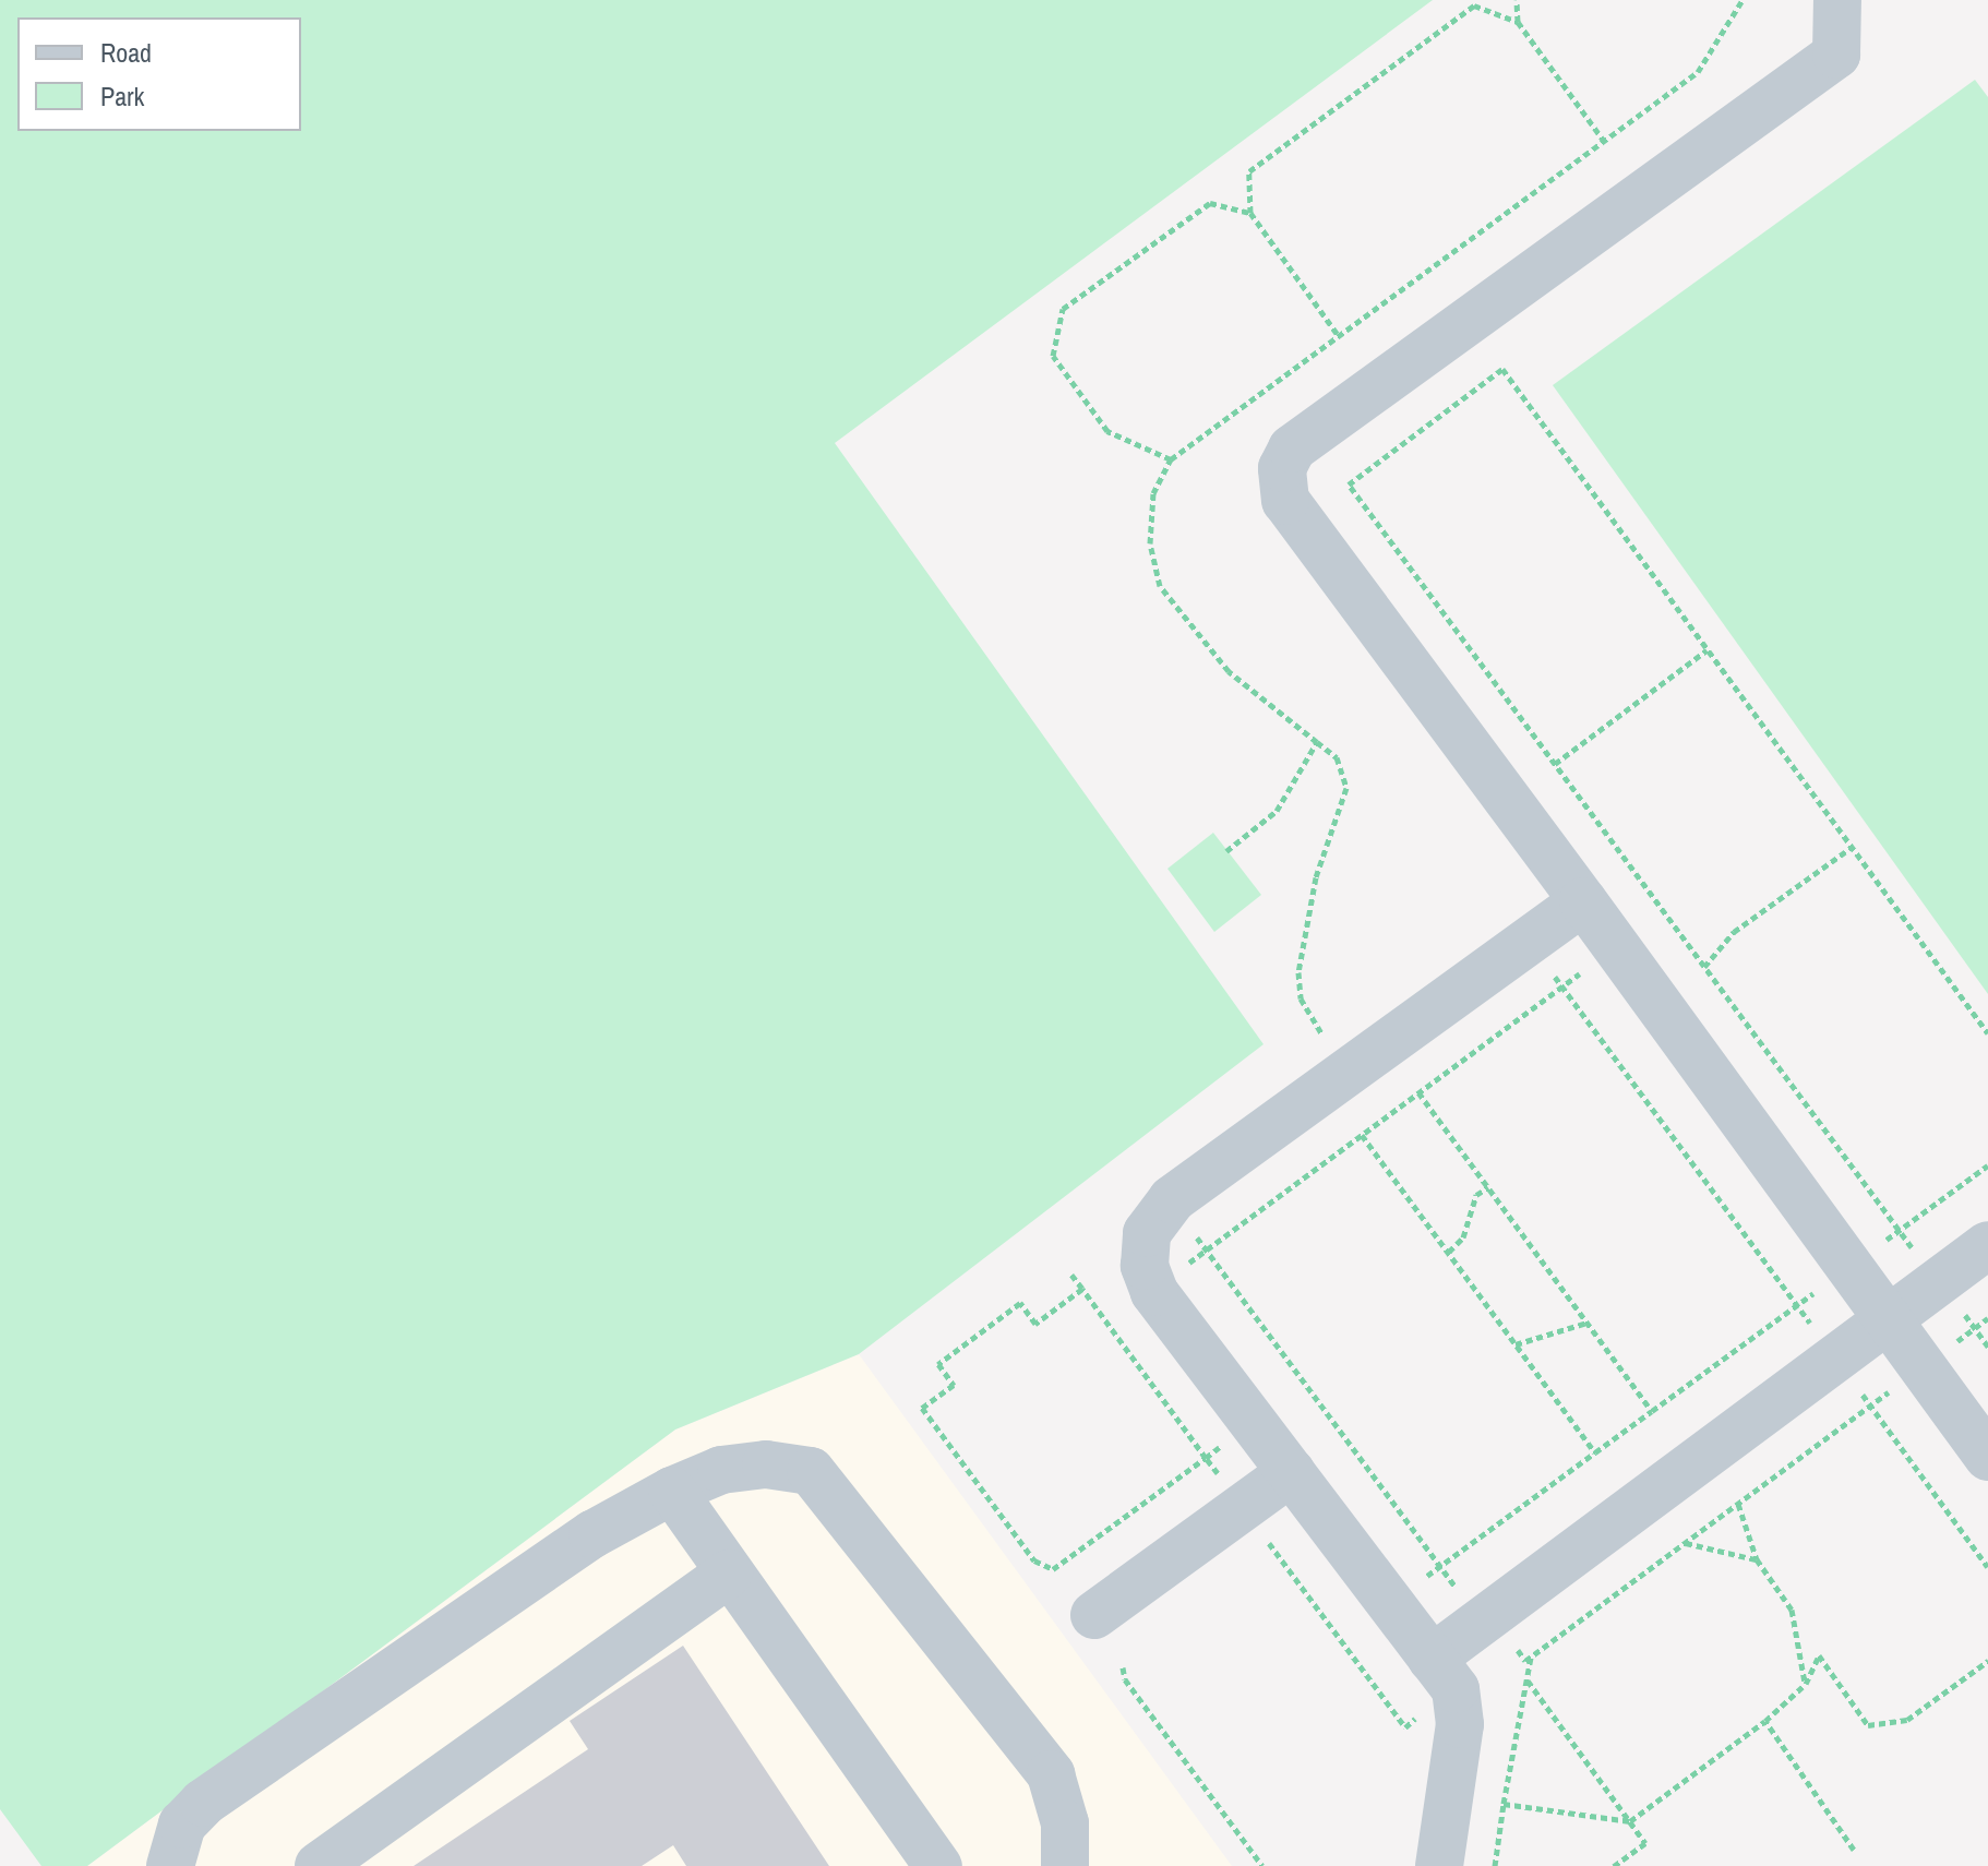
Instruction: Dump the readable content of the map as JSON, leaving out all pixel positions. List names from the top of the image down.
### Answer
{
  "legend": ["Road", "Park"]
}
